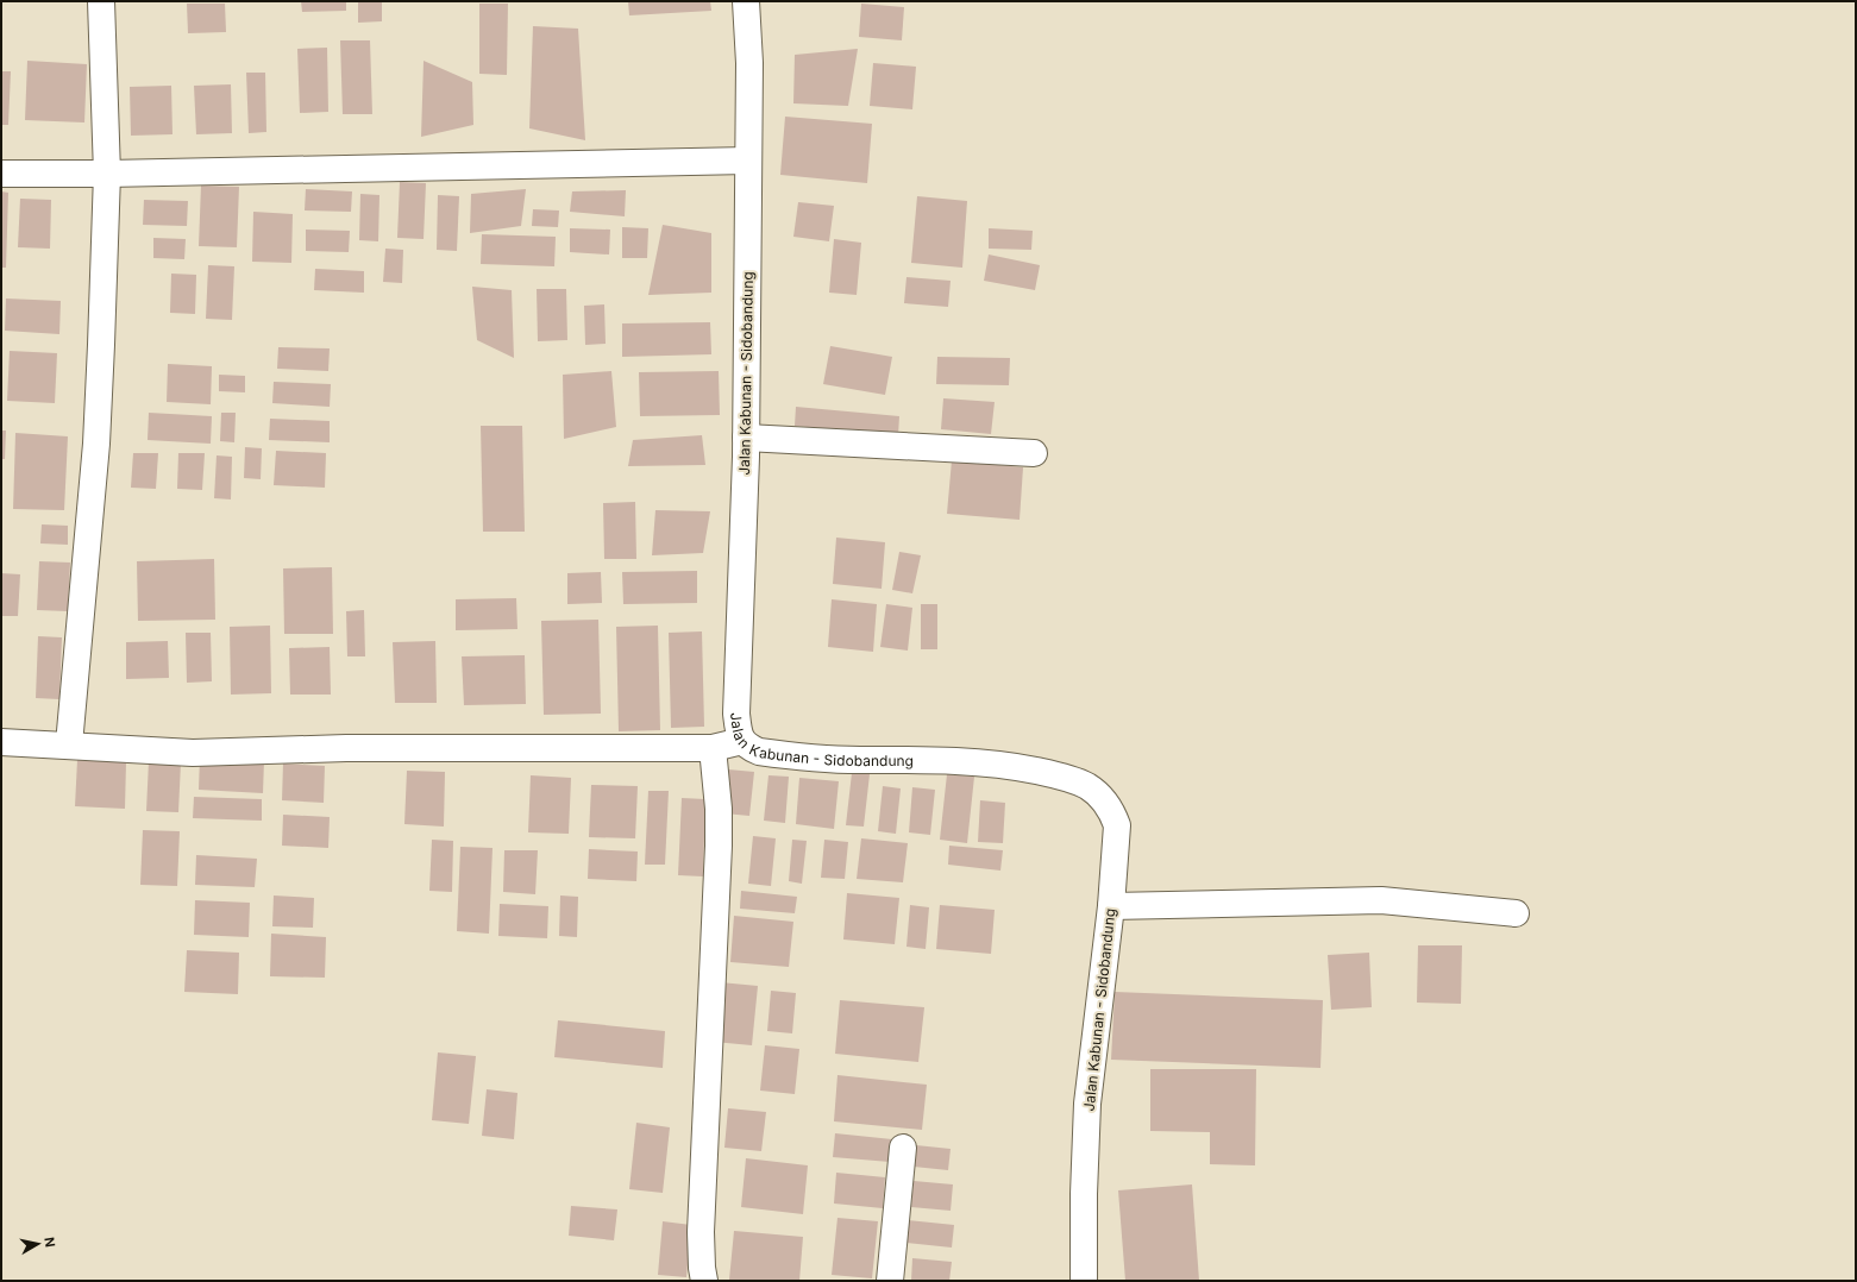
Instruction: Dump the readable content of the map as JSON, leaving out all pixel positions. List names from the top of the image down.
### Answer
{
  "streets": {
    "street": ["Jalan Kabunan - Sidobandung"]
  },
  "north": "right"
}
